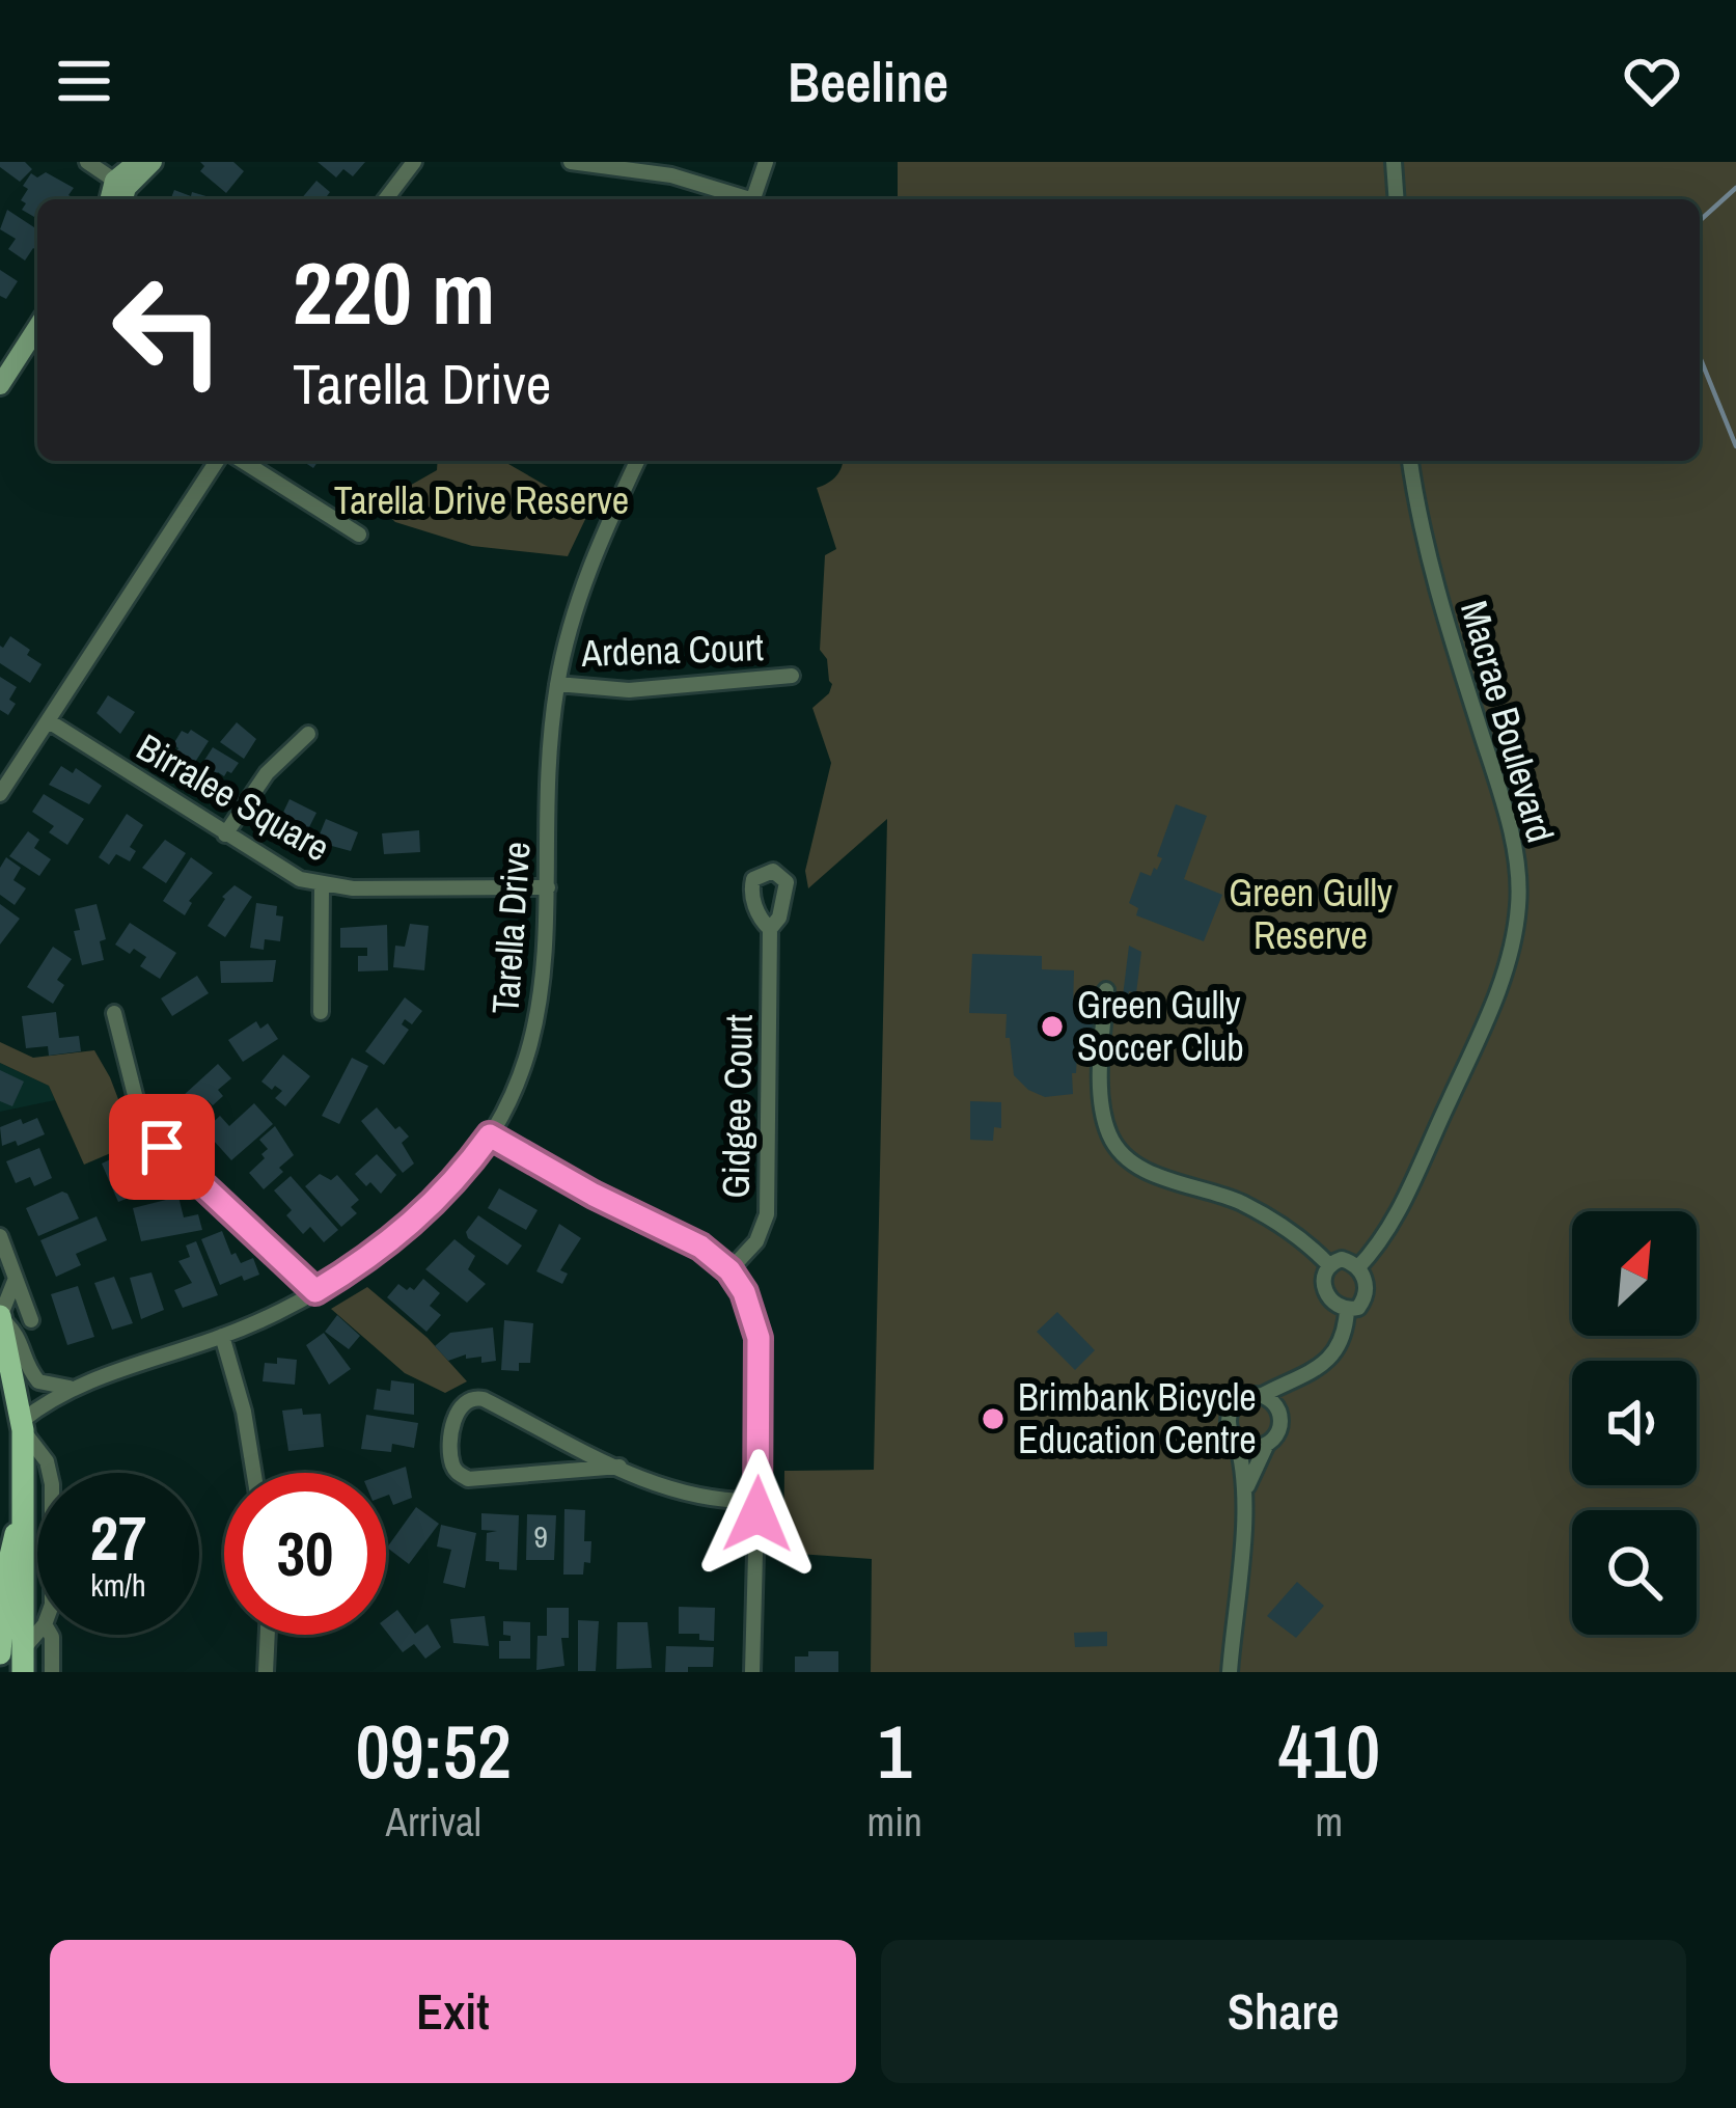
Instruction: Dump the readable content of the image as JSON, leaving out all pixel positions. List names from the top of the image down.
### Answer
{
  "streets": {
    "street": [
      "Ardena Court",
      "Macrae Boulevard",
      "Birralee Square",
      "Tarella Drive",
      "Gidgee Court"
    ]
  },
  "crossings": [
    ["Ardena Court", "Tarella Drive"],
    ["Birralee Square", "Tarella Drive"]
  ],
  "parks": ["Tarella Drive Reserve", "Green Gully Reserve"],
  "places": ["Green Gully Soccer Club", "Brimbank Bicycle Education Centre"],
  "house_numbers": ["9"],
  "north": "top right",
  "page": {
    "header": "Beeline",
    "turn": ["220 m", "Tarella Drive"],
    "speed": "27 km/h",
    "limit": "30",
    "eta": [
      "09:52",
      "Arrival",
      "1",
      "min",
      "410",
      "m"
    ],
    "buttons": ["Exit", "Share"]
  }
}
